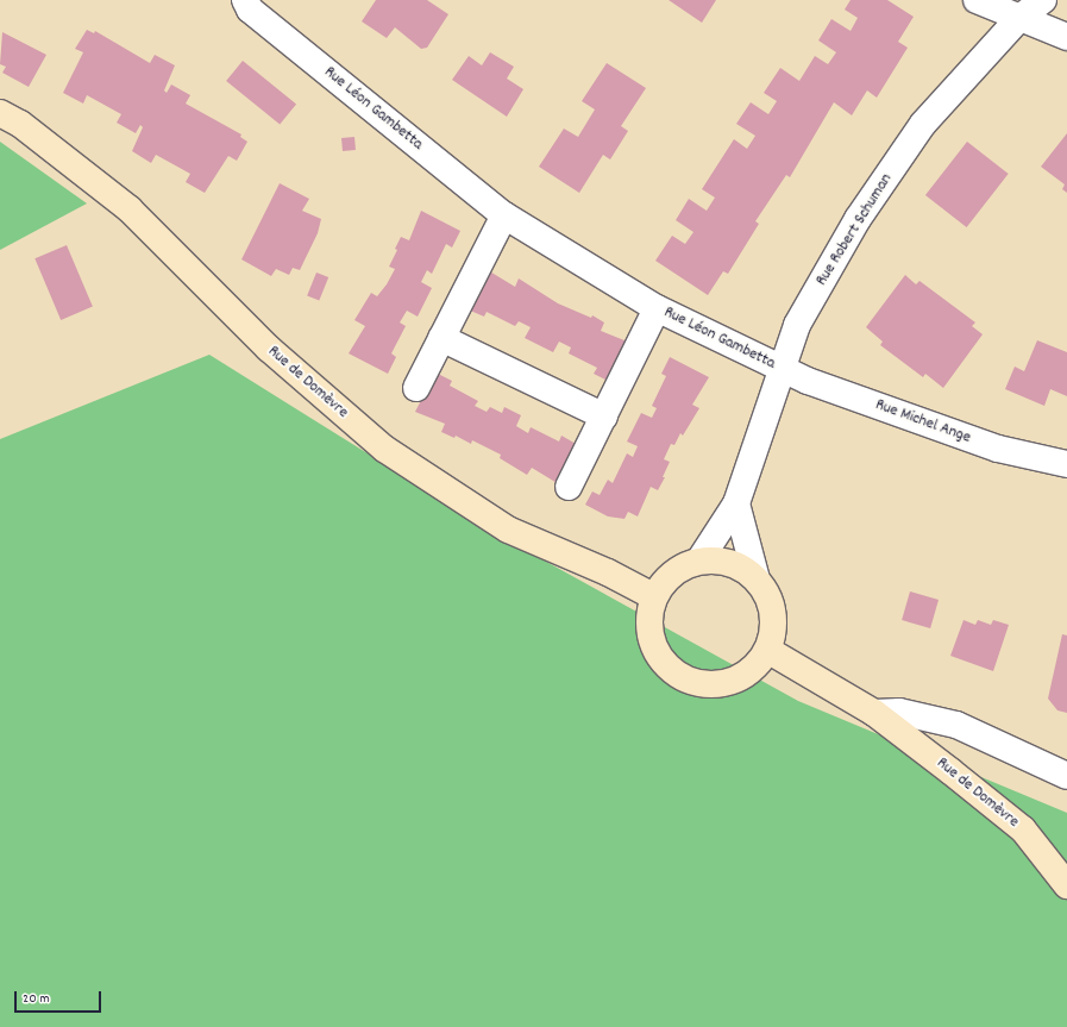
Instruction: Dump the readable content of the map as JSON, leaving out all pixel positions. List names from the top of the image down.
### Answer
{
  "streets": {
    "street": [
      "Rue Léon Gambetta",
      "Rue Robert Schuman",
      "Rue de Domèvre",
      "Rue Michel Ange"
    ]
  },
  "crossings": [
    ["Rue Léon Gambetta", "Rue Robert Schuman"],
    ["Rue Léon Gambetta", "Rue Michel Ange"],
    ["Rue Robert Schuman", "Rue de Domèvre"],
    ["Rue Robert Schuman", "Rue Michel Ange"]
  ],
  "scale_bar": "20 m"
}
